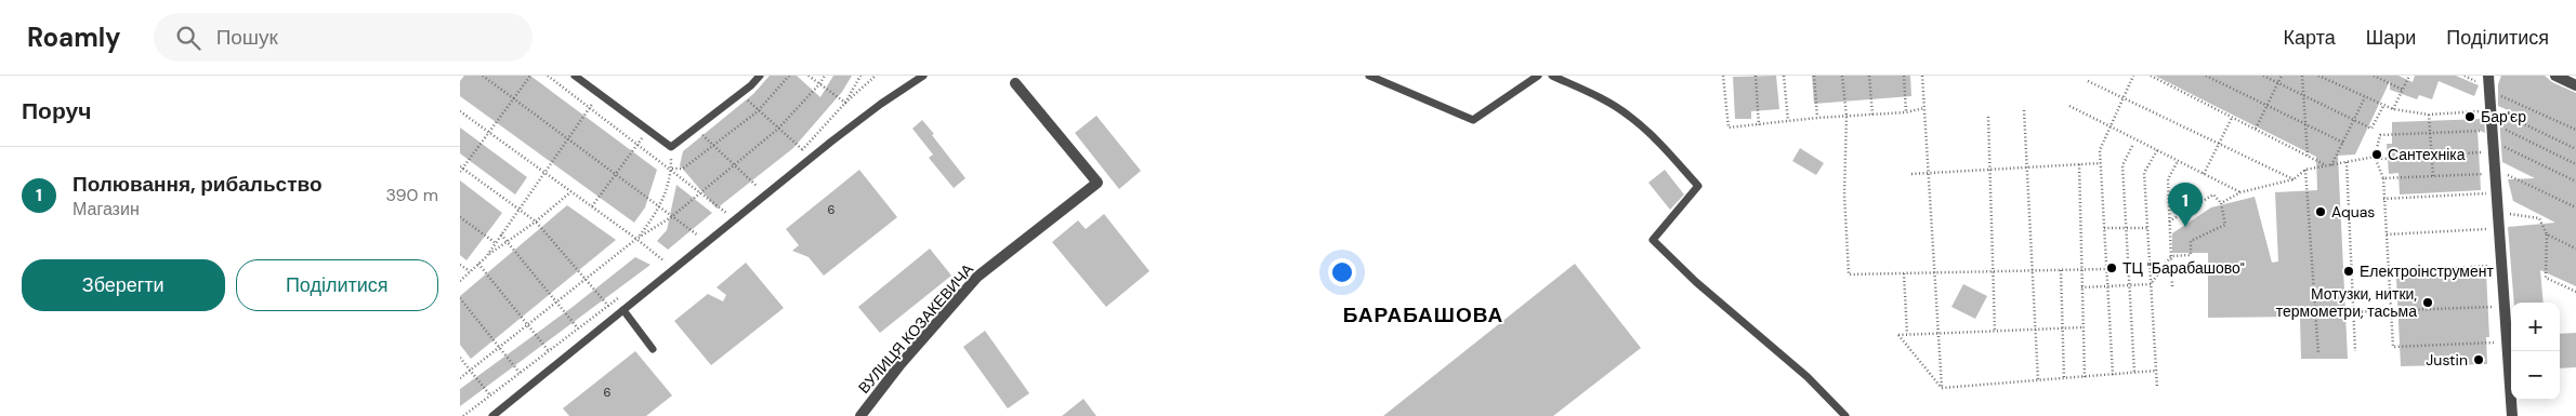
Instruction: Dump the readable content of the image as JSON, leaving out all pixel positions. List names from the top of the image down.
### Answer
{
  "streets": {
    "street": ["ВУЛИЦЯ КОЗАКЕВИЧА"]
  },
  "districts": ["БАРАБАШОВА"],
  "places": [
    "Бар'єр",
    "Сантехніка",
    "Aquas",
    "ТЦ \"Барабашово\"",
    "Електроінструмент",
    "Мотузки, нитки, термометри, тасьма",
    "Justin"
  ],
  "house_numbers": ["6", "6"],
  "page": {
    "header": "Roamly",
    "search": "Пошук",
    "nav": ["Карта", "Шари", "Поділитися"],
    "heading": "Поруч",
    "list": [
      {
        "mark": "1",
        "name": "Полювання, рибальство",
        "note": "Магазин",
        "value": "390 m"
      }
    ],
    "pins": "1",
    "buttons": ["Зберегти", "Поділитися"],
    "map_buttons": ["+", "−"]
  }
}
